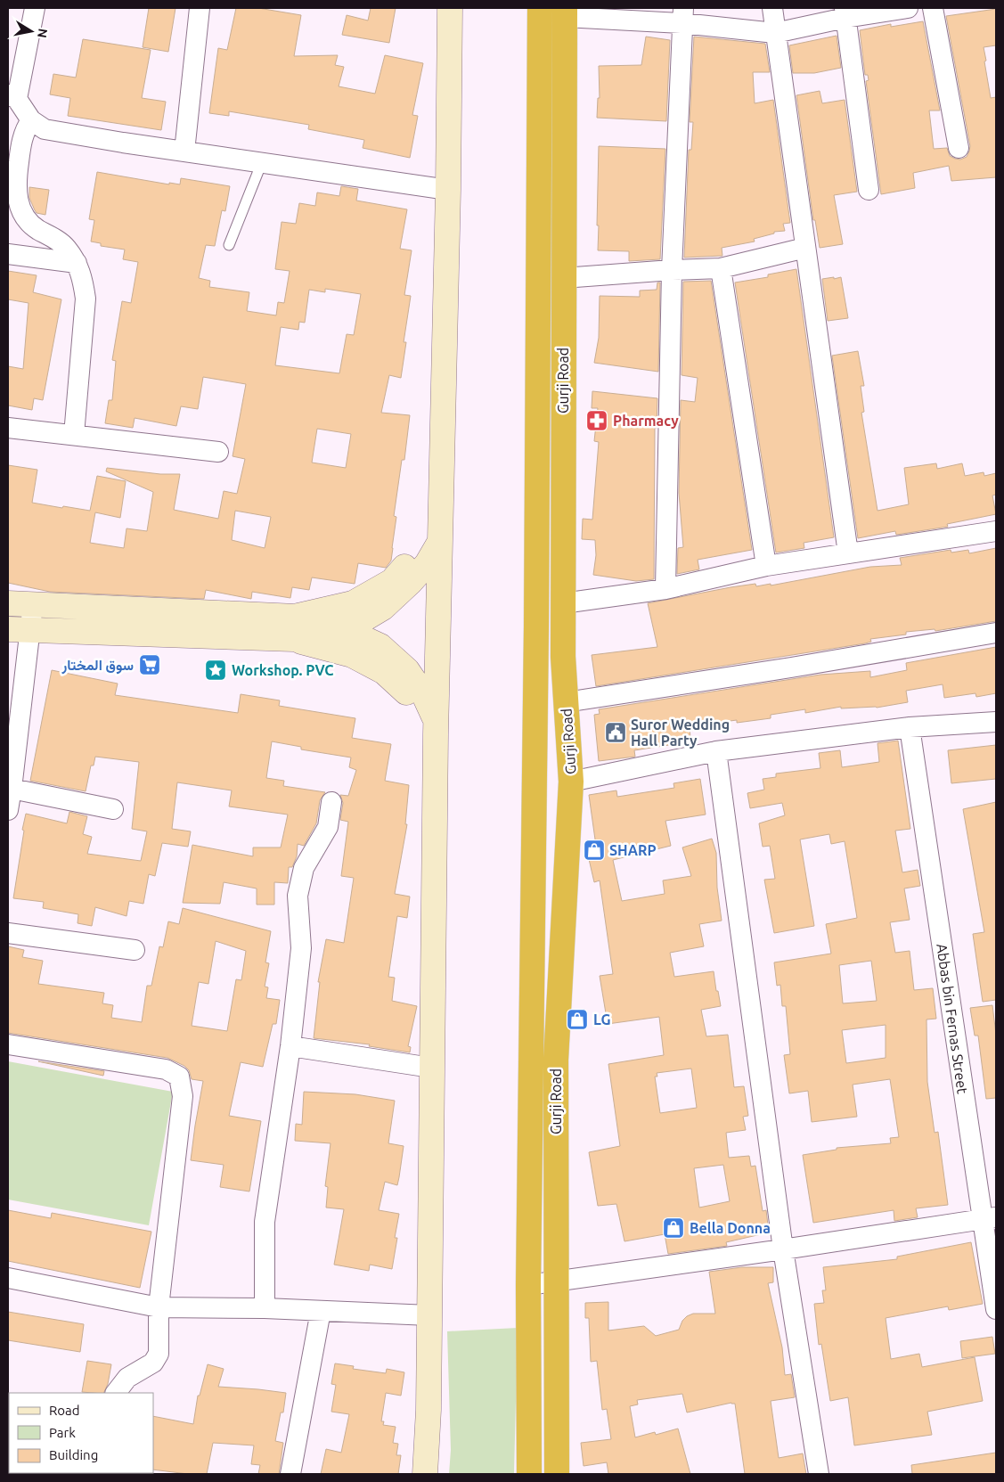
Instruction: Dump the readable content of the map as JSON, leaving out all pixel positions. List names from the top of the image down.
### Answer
{
  "streets": {
    "highway": ["Gurji Road"],
    "street": ["Abbas bin Fernas Street"]
  },
  "places": {
    "pharmacy": ["Pharmacy"],
    "supermarket": ["سوق المختار"],
    "place": ["Workshop. PVC"],
    "public building": ["Suror Wedding Hall Party"],
    "shop": ["SHARP", "LG", "Bella Donna"]
  },
  "legend": ["Road", "Park", "Building"],
  "north": "right"
}
